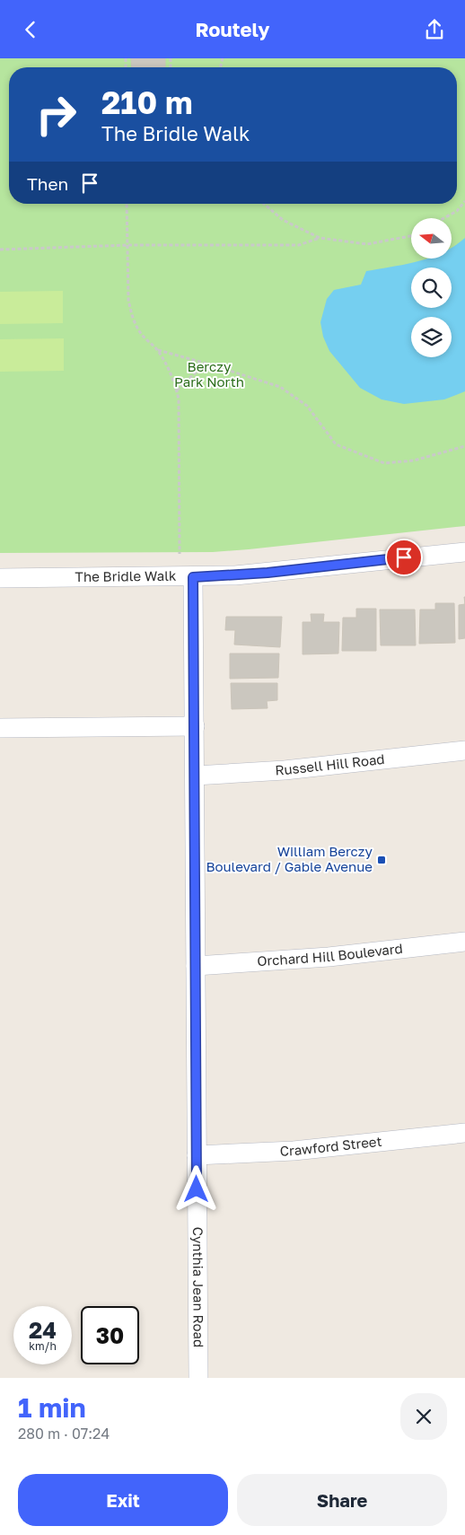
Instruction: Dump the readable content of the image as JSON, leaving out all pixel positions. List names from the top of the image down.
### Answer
{
  "streets": {
    "street": [
      "The Bridle Walk",
      "Russell Hill Road",
      "Orchard Hill Boulevard",
      "Crawford Street",
      "Cynthia Jean Road"
    ]
  },
  "crossings": [
    ["The Bridle Walk", "Cynthia Jean Road"],
    ["Russell Hill Road", "Cynthia Jean Road"],
    ["Orchard Hill Boulevard", "Cynthia Jean Road"],
    ["Crawford Street", "Cynthia Jean Road"]
  ],
  "parks": ["Berczy Park North"],
  "places": {
    "transit": ["William Berczy Boulevard / Gable Avenue"]
  },
  "north": "left",
  "page": {
    "header": "Routely",
    "turn": ["210 m", "The Bridle Walk"],
    "then": "Then",
    "speed": "24 km/h",
    "limit": "30",
    "heading": ["1 min", "280 m · 07:24"],
    "buttons": ["Exit", "Share"]
  }
}
